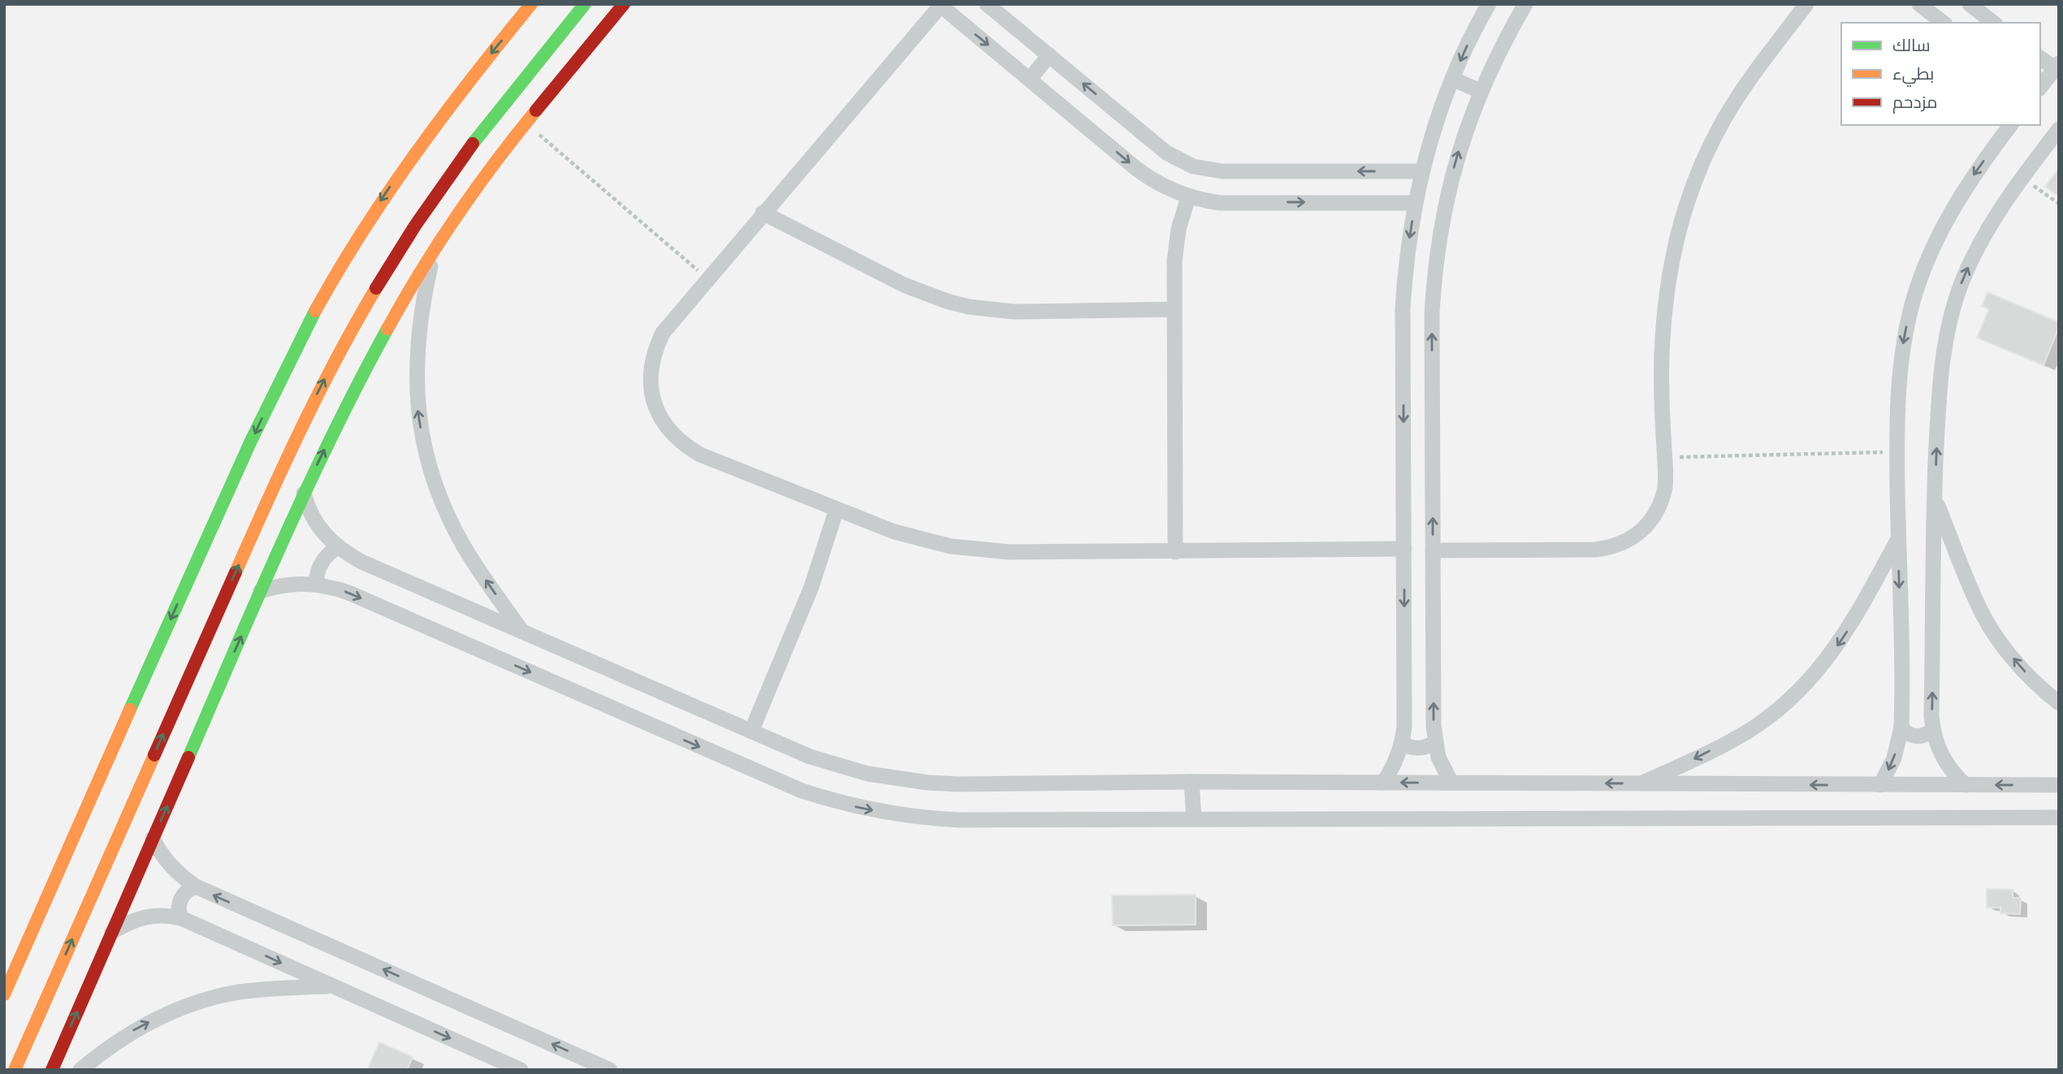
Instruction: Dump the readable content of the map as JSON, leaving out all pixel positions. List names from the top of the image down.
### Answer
{
  "legend": ["سالك", "بطيء", "مزدحم"]
}
